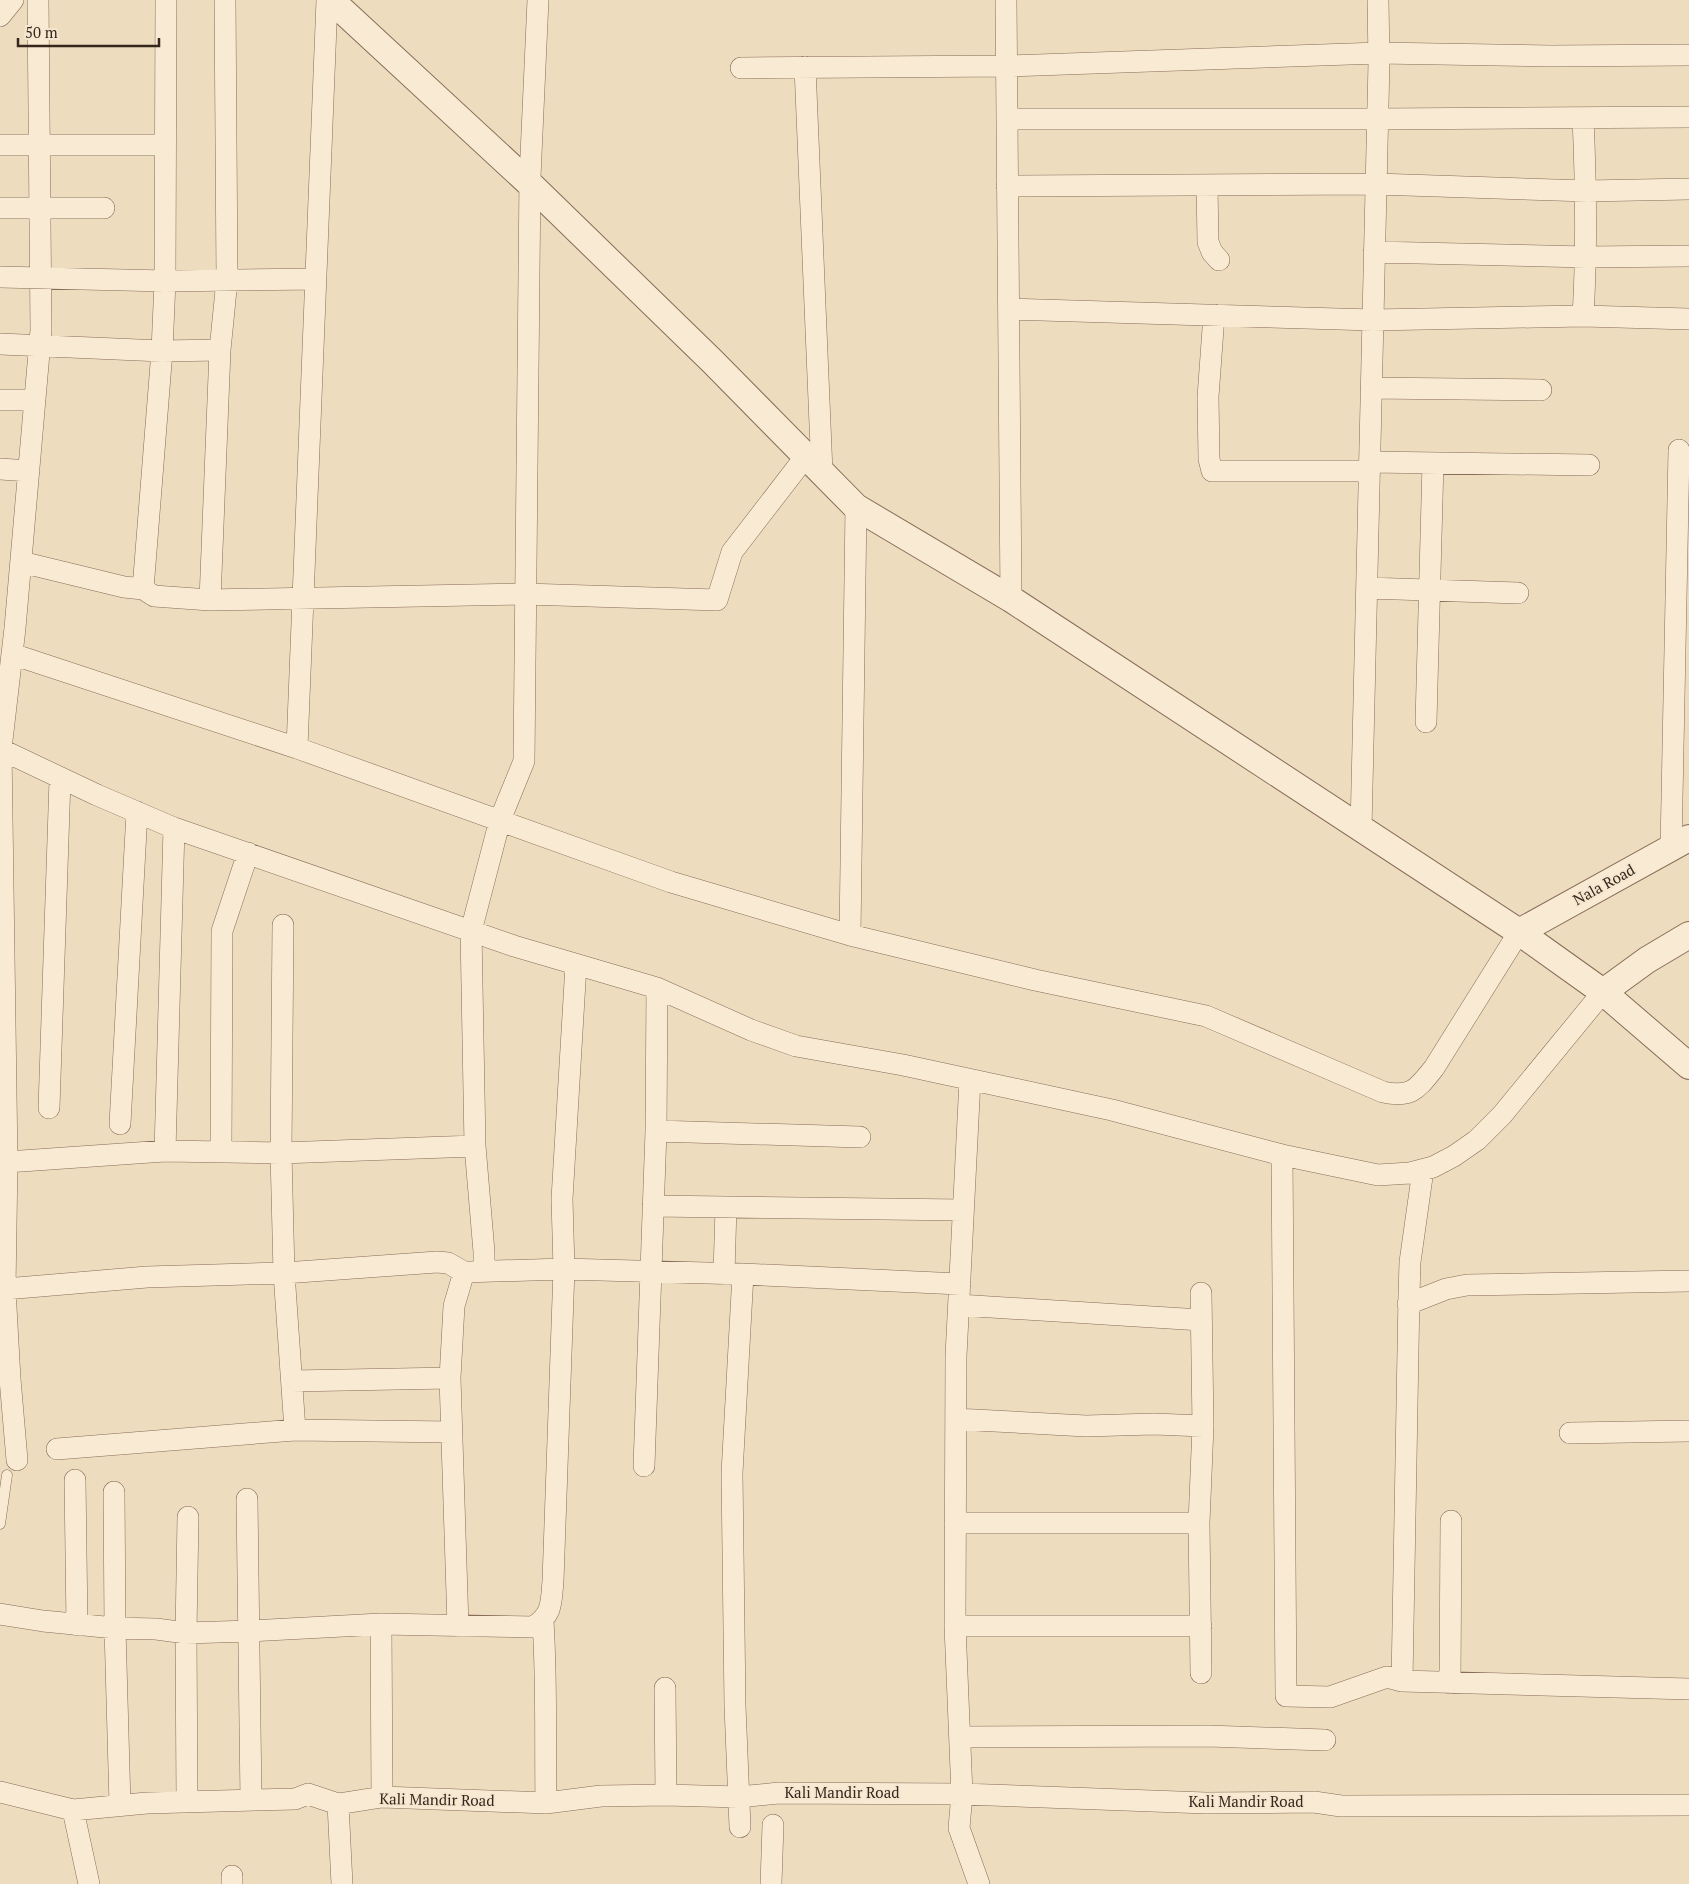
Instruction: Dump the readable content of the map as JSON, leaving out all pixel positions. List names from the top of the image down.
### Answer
{
  "streets": {
    "street": ["Nala Road", "Kali Mandir Road"]
  },
  "scale_bar": "50 m"
}
